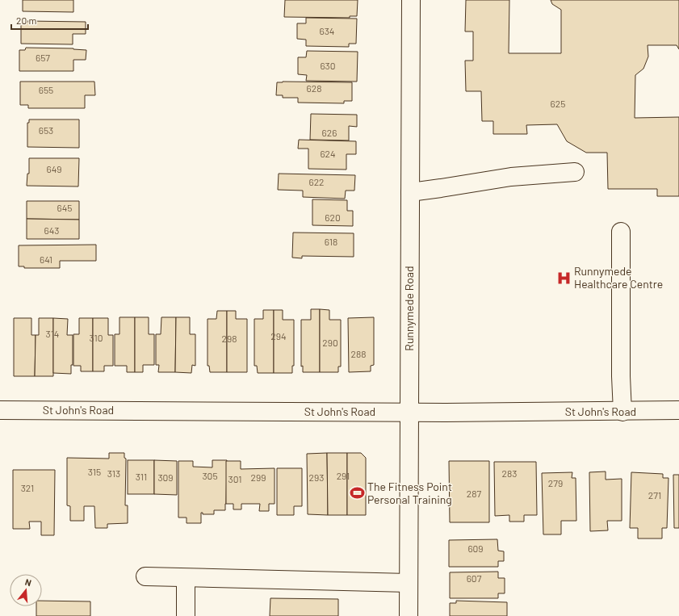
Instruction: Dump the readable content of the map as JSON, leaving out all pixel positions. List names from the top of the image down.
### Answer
{
  "streets": {
    "street": ["Runnymede Road", "St John's Road"]
  },
  "crossings": [
    ["Runnymede Road", "St John's Road"]
  ],
  "places": {
    "hospital": ["Runnymede Healthcare Centre"],
    "sports": ["The Fitness Point Personal Training"]
  },
  "house_numbers": [
    "634",
    "657",
    "630",
    "628",
    "655",
    "625",
    "653",
    "626",
    "624",
    "649",
    "622",
    "645",
    "620",
    "643",
    "618",
    "641",
    "314",
    "294",
    "310",
    "298",
    "290",
    "288",
    "315",
    "313",
    "283",
    "305",
    "291",
    "311",
    "309",
    "299",
    "293",
    "301",
    "279",
    "321",
    "287",
    "271",
    "609",
    "607"
  ],
  "scale_bar": "20 m",
  "north": "top"
}
